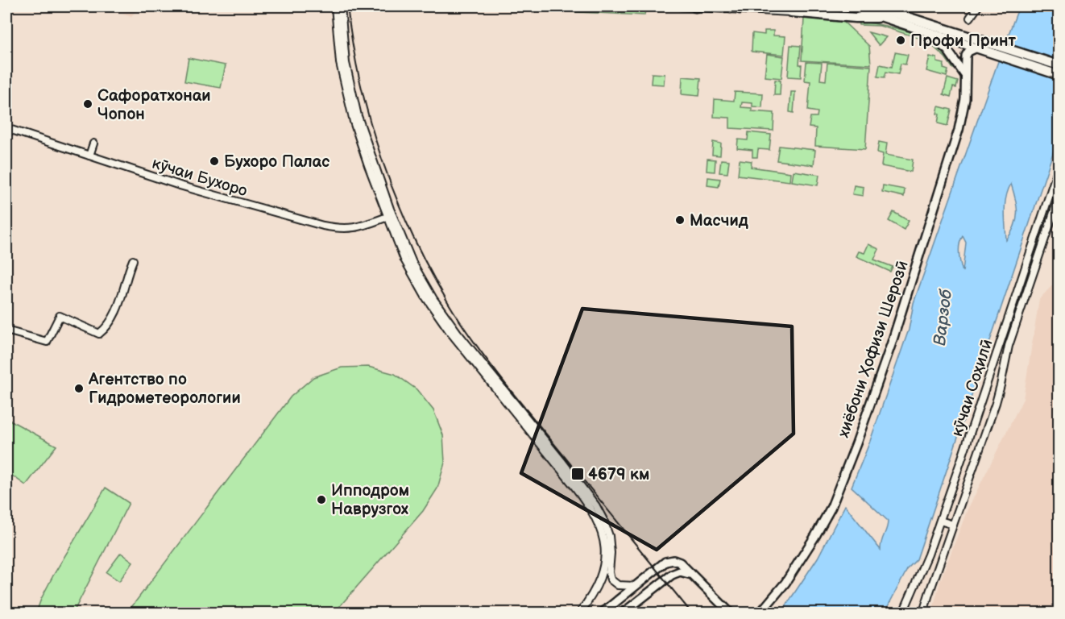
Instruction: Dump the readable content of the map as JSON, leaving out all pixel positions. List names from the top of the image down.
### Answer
{
  "streets": {
    "main road": ["хиёбони Ҳофизи Шерозӣ"],
    "street": ["кӯчаи Бухоро", "кӯчаи Соҳилӣ"]
  },
  "water": ["Варзоб"],
  "places": {
    "other": [
      "Профи Принт",
      "Сафоратхонаи Чопон",
      "Бухоро Палас",
      "Масчид",
      "Агентство по Гидрометеорологии",
      "Ипподром Наврузгох"
    ],
    "transit": ["4679 км"]
  }
}
